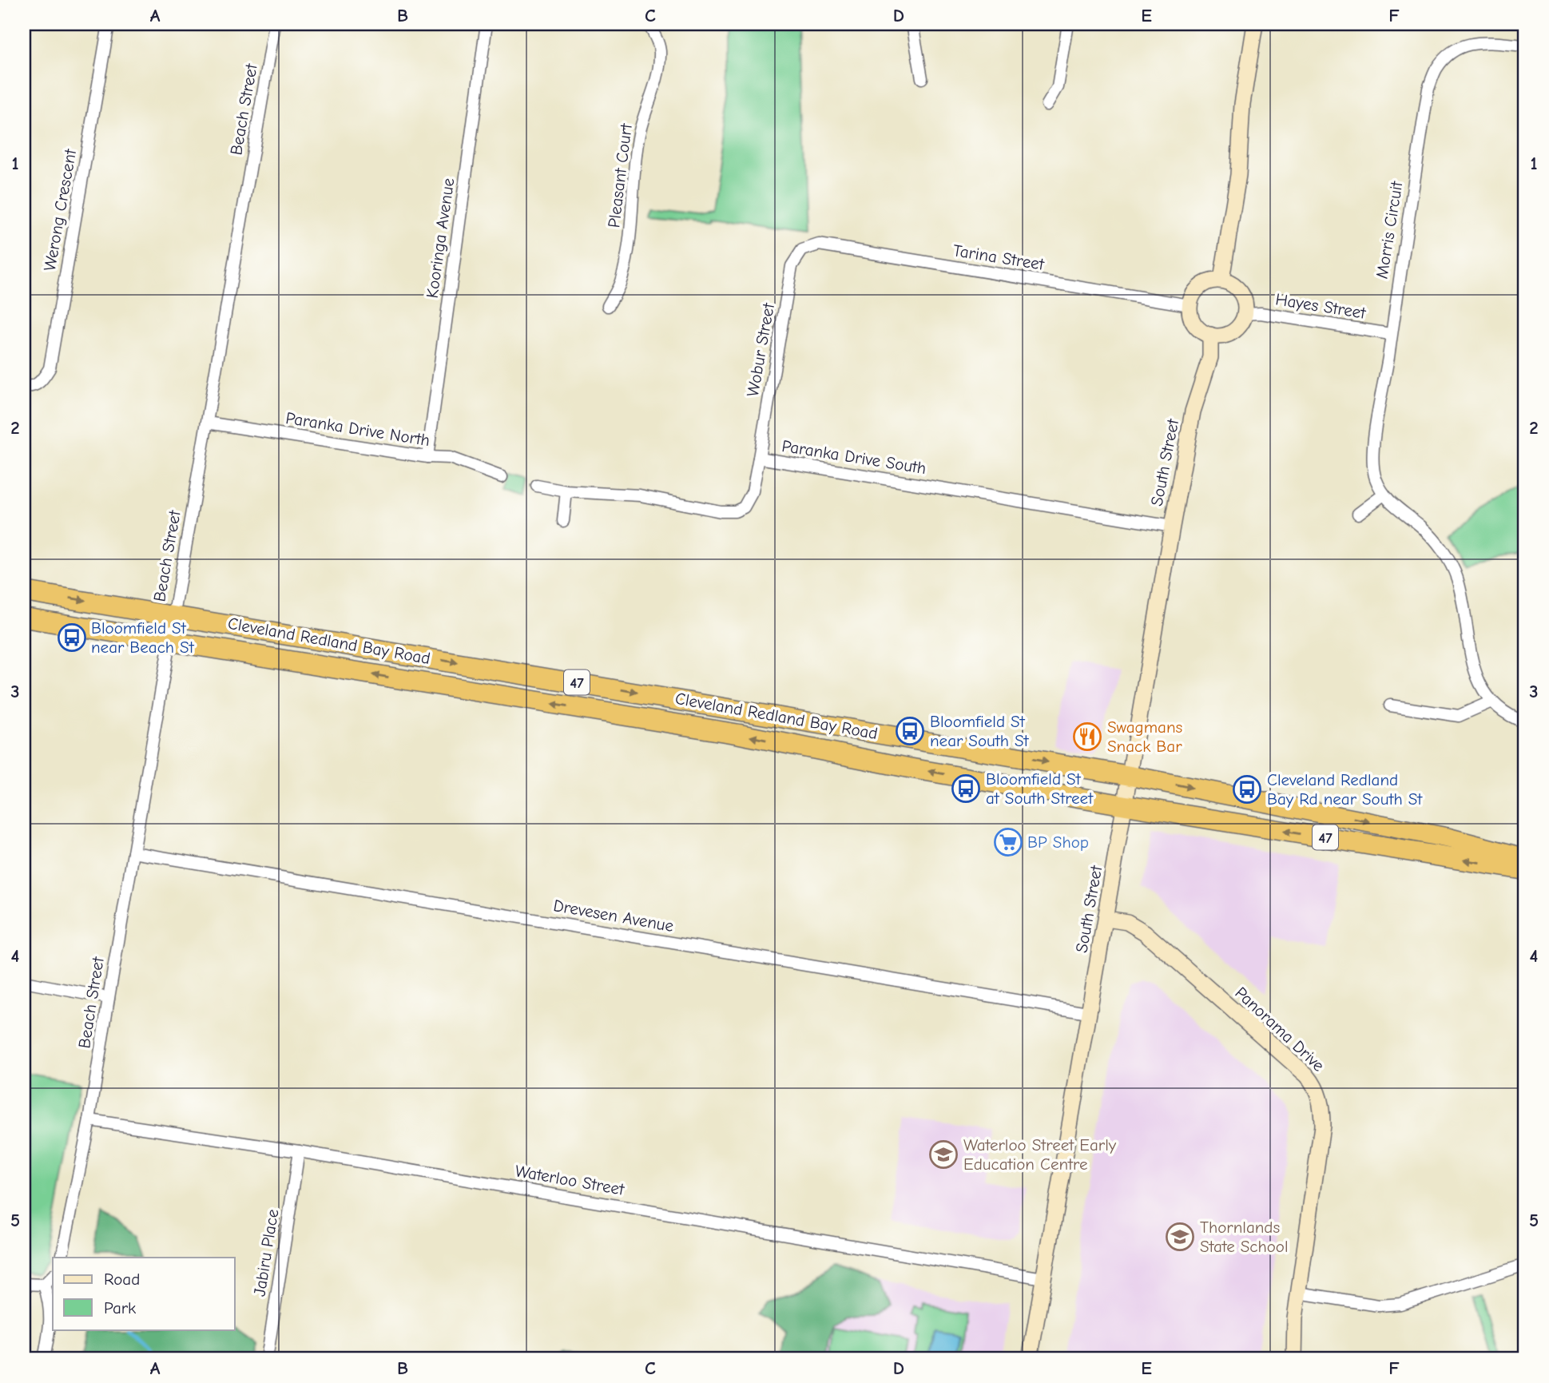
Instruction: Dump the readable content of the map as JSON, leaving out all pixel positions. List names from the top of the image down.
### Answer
{
  "streets": {
    "highway": ["Cleveland Redland Bay Road", "47"],
    "street": [
      "Beach Street",
      "Pleasant Court",
      "Werong Crescent",
      "Morris Circuit",
      "Kooringa Avenue",
      "Tarina Street",
      "Hayes Street",
      "Wobur Street",
      "Paranka Drive North",
      "Paranka Drive South",
      "South Street",
      "Drevesen Avenue",
      "Panorama Drive",
      "Waterloo Street",
      "Jabiru Place"
    ]
  },
  "crossings": [
    ["Beach Street", "Paranka Drive North"],
    ["Beach Street", "Cleveland Redland Bay Road"],
    ["Beach Street", "Drevesen Avenue"],
    ["Beach Street", "Waterloo Street"],
    ["Morris Circuit", "Hayes Street"],
    ["Kooringa Avenue", "Paranka Drive North"],
    ["Tarina Street", "Hayes Street"],
    ["Tarina Street", "Wobur Street"],
    ["Tarina Street", "South Street"],
    ["Hayes Street", "South Street"],
    ["Wobur Street", "Paranka Drive South"],
    ["Paranka Drive South", "South Street"],
    ["South Street", "Cleveland Redland Bay Road"],
    ["South Street", "Drevesen Avenue"],
    ["South Street", "Panorama Drive"],
    ["South Street", "Waterloo Street"],
    ["Waterloo Street", "Jabiru Place"]
  ],
  "places": {
    "bus stop": [
      "Bloomfield St near Beach St",
      "Bloomfield St near South St",
      "Bloomfield St at South Street",
      "Cleveland Redland Bay Rd near South St"
    ],
    "restaurant": ["Swagmans Snack Bar"],
    "supermarket": ["BP Shop"],
    "school or university": ["Waterloo Street Early Education Centre", "Thornlands State School"]
  },
  "legend": ["Road", "Park"],
  "grid": {
    "columns": [
      "A",
      "B",
      "C",
      "D",
      "E",
      "F"
    ],
    "rows": [
      "1",
      "2",
      "3",
      "4",
      "5"
    ]
  }
}
